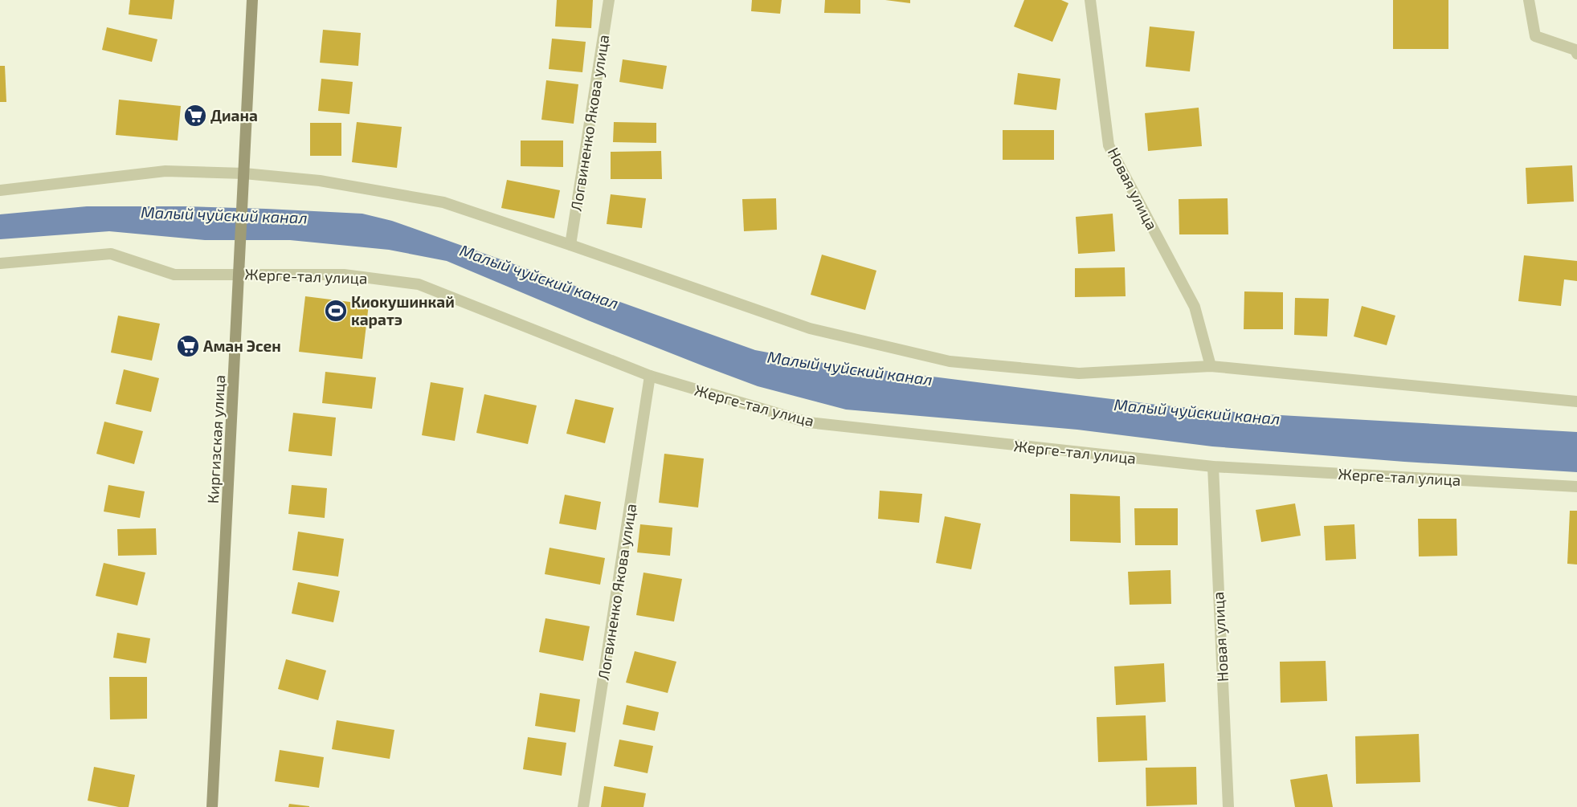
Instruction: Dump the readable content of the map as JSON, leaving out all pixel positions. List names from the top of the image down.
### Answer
{
  "streets": {
    "main road": ["Киргизская улица"],
    "street": ["Логвиненко Якова улица", "Новая улица", "Жерге-тал улица"]
  },
  "crossings": [
    ["Логвиненко Якова улица", "Жерге-тал улица"],
    ["Новая улица", "Жерге-тал улица"],
    ["Жерге-тал улица", "Киргизская улица"]
  ],
  "water": ["Малый чуйский канал"],
  "places": {
    "supermarket": ["Диана", "Аман Эсен"],
    "sports": ["Киокушинкай каратэ"]
  }
}
